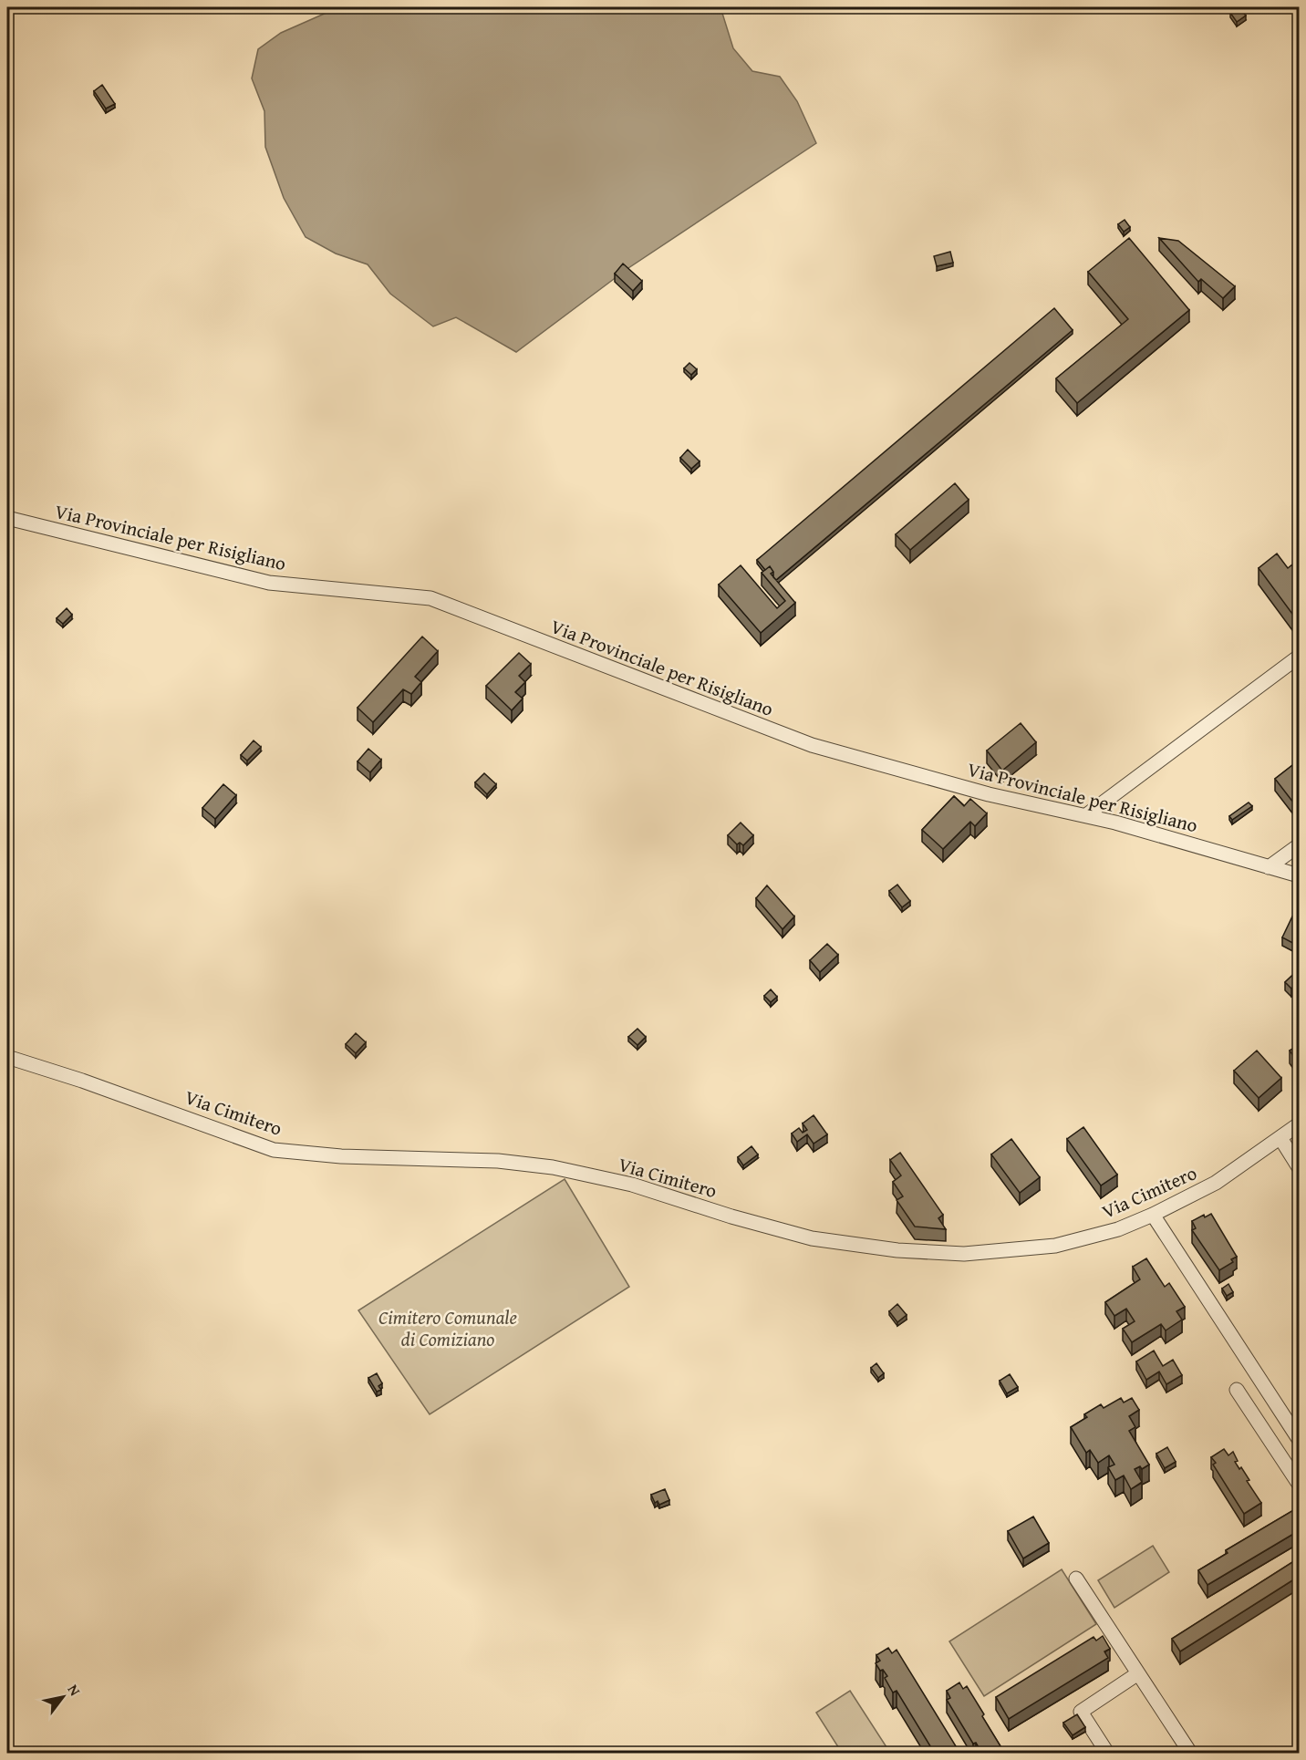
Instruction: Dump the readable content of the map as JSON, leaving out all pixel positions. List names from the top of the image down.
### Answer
{
  "streets": {
    "street": ["Via Provinciale per Risigliano", "Via Cimitero"]
  },
  "parks": ["Cimitero Comunale di Comiziano"],
  "north": "top right"
}
